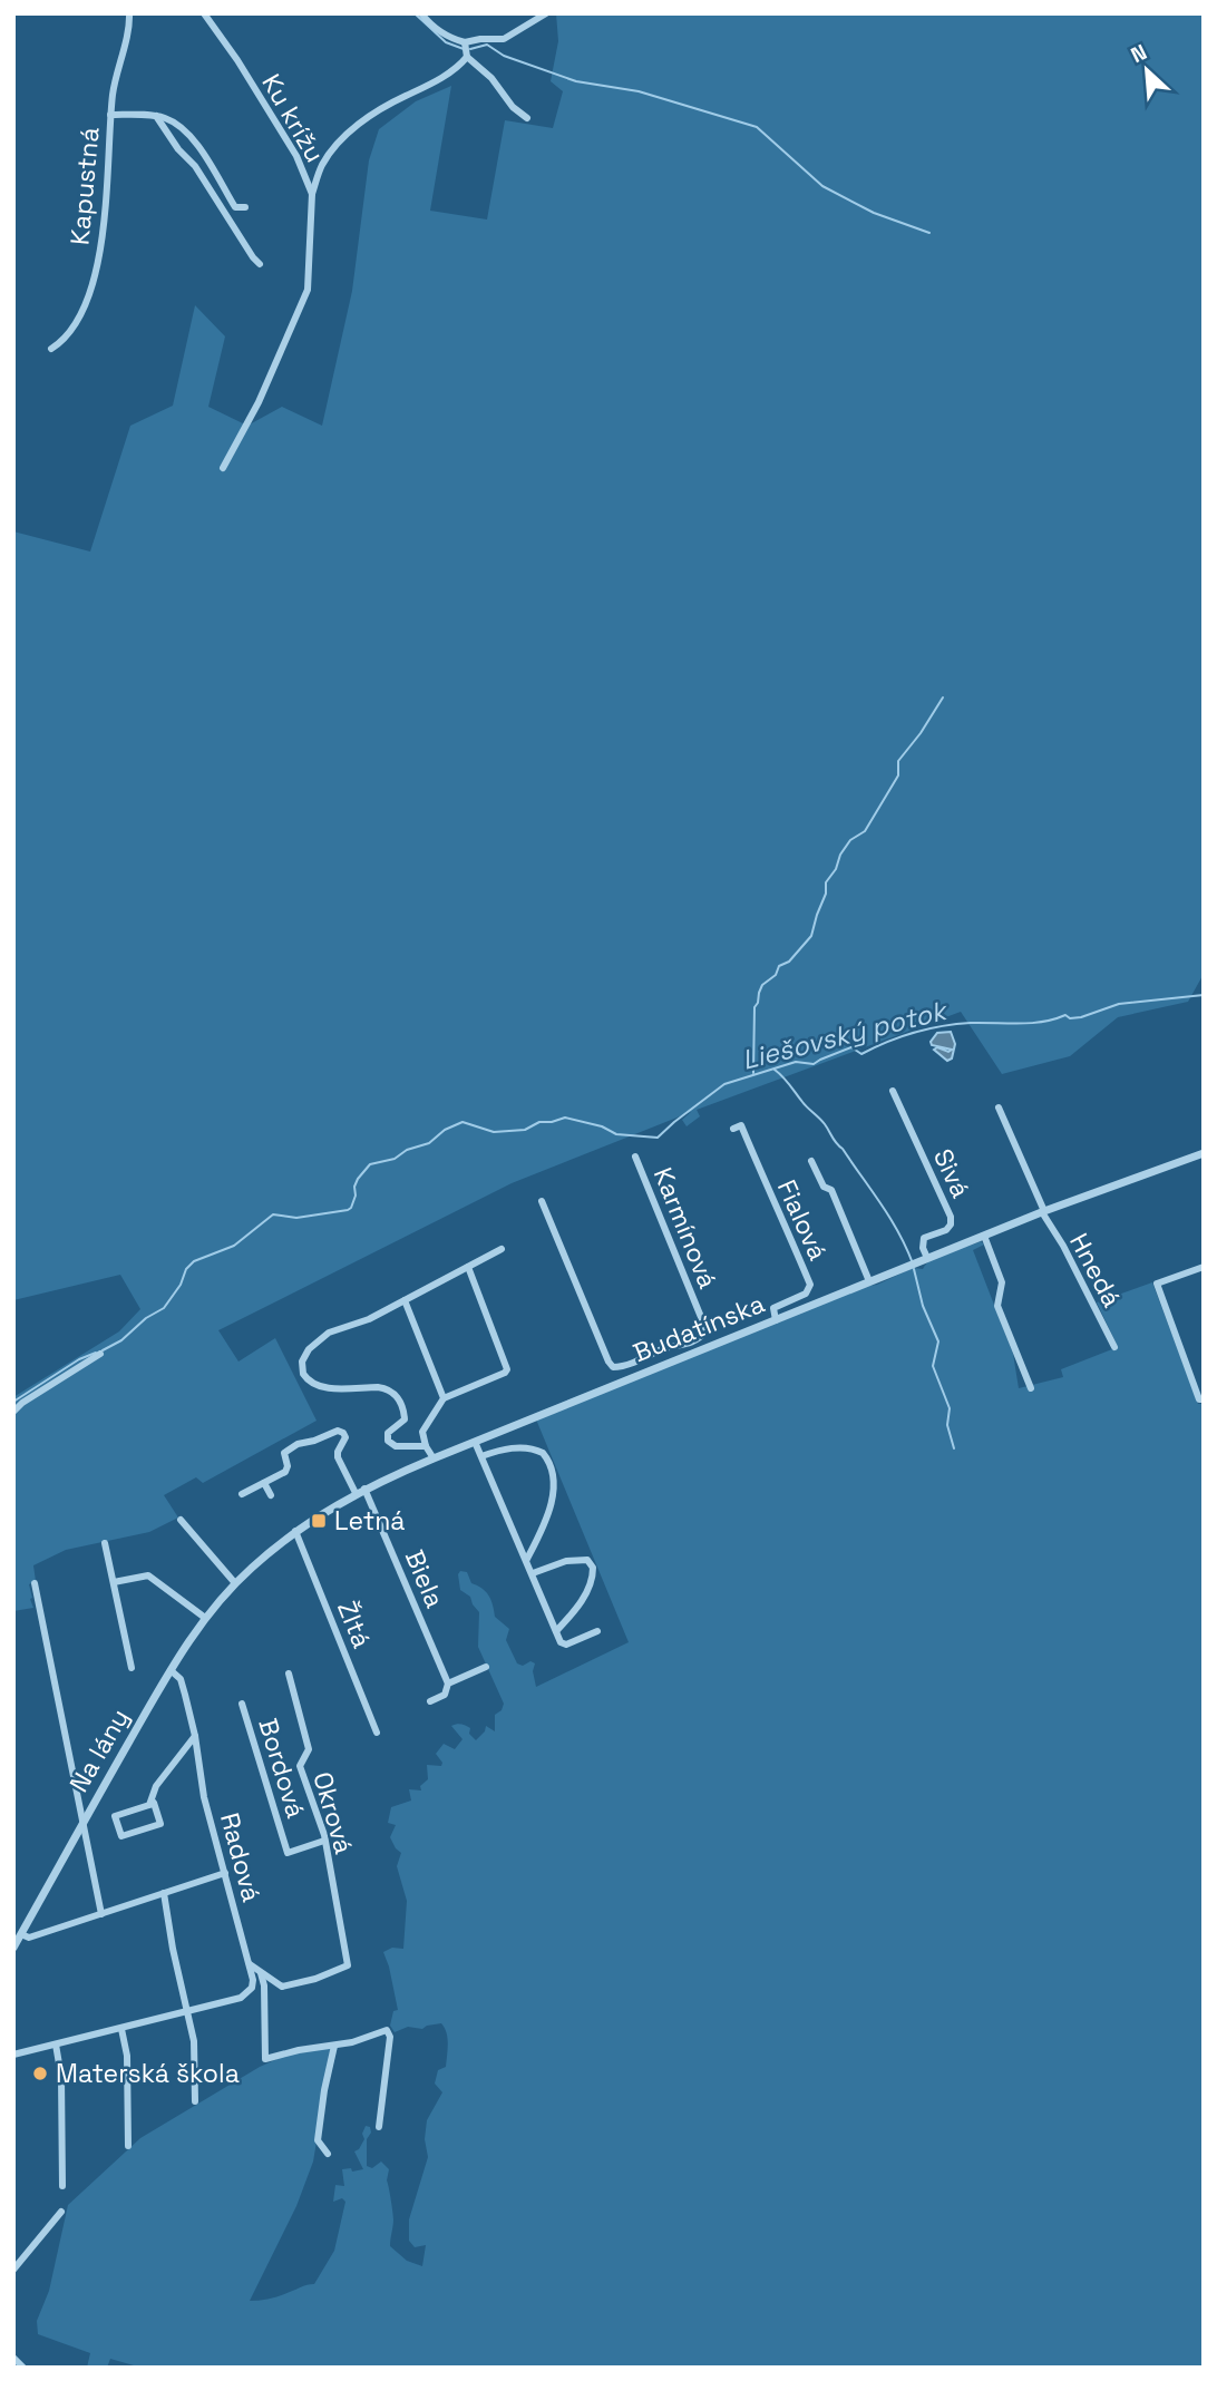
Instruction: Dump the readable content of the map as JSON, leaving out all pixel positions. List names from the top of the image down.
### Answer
{
  "streets": {
    "street": [
      "Ku krížu",
      "Kapustná",
      "Sivá",
      "Fialová",
      "Karmínová",
      "Hnedá",
      "Budatínska",
      "Biela",
      "Žltá",
      "Na lány",
      "Bordová",
      "Okrová",
      "Radová"
    ]
  },
  "crossings": [
    ["Sivá", "Budatínska"],
    ["Fialová", "Budatínska"],
    ["Hnedá", "Budatínska"],
    ["Budatínska", "Biela"],
    ["Budatínska", "Na lány"],
    ["Biela", "Na lány"],
    ["Žltá", "Na lány"],
    ["Na lány", "Radová"],
    ["Bordová", "Okrová"]
  ],
  "water": ["Liešovský potok"],
  "places": {
    "transit": ["Letná"],
    "other": ["Materská škola"]
  },
  "north": "top left"
}
